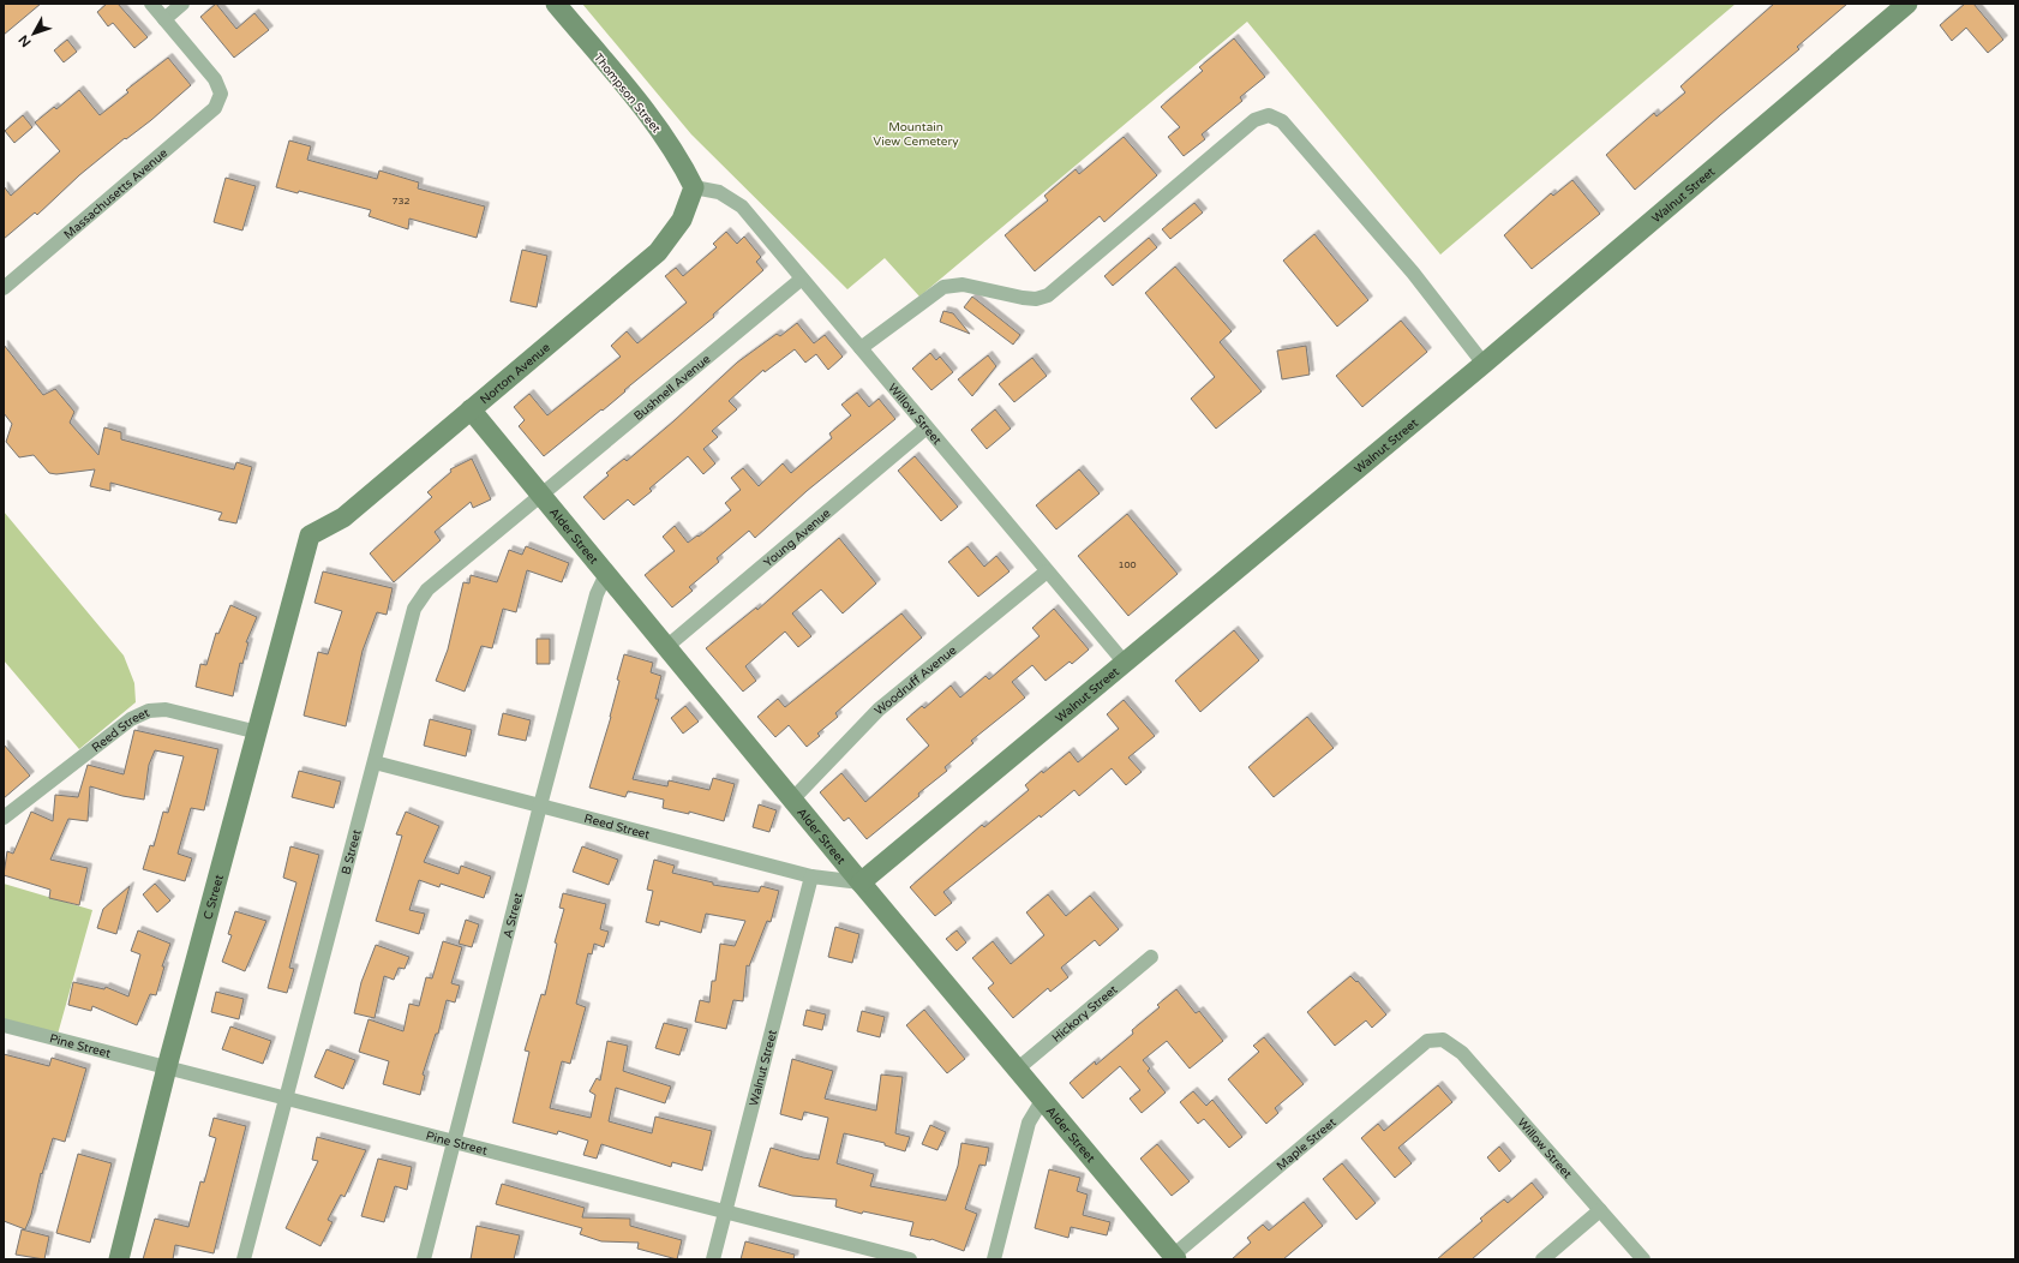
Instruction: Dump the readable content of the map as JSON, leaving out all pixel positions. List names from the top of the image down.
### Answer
{
  "streets": {
    "street": [
      "Thompson Street",
      "Massachusetts Avenue",
      "Walnut Street",
      "Norton Avenue",
      "Bushnell Avenue",
      "Willow Street",
      "Alder Street",
      "Young Avenue",
      "Woodruff Avenue",
      "Reed Street",
      "B Street",
      "C Street",
      "A Street",
      "Hickory Street",
      "Pine Street",
      "Maple Street"
    ]
  },
  "crossings": [
    ["Thompson Street", "Norton Avenue"],
    ["Thompson Street", "Willow Street"],
    ["Walnut Street", "Willow Street"],
    ["Walnut Street", "Alder Street"],
    ["Walnut Street", "Reed Street"],
    ["Walnut Street", "Pine Street"],
    ["Norton Avenue", "Willow Street"],
    ["Norton Avenue", "Alder Street"],
    ["Norton Avenue", "C Street"],
    ["Bushnell Avenue", "Willow Street"],
    ["Bushnell Avenue", "Alder Street"],
    ["Bushnell Avenue", "B Street"],
    ["Willow Street", "Young Avenue"],
    ["Willow Street", "Woodruff Avenue"],
    ["Willow Street", "Maple Street"],
    ["Alder Street", "Young Avenue"],
    ["Alder Street", "Woodruff Avenue"],
    ["Alder Street", "Reed Street"],
    ["Alder Street", "B Street"],
    ["Alder Street", "A Street"],
    ["Alder Street", "Hickory Street"],
    ["Alder Street", "Maple Street"],
    ["Reed Street", "B Street"],
    ["Reed Street", "C Street"],
    ["Reed Street", "A Street"],
    ["B Street", "Pine Street"],
    ["C Street", "Pine Street"],
    ["A Street", "Pine Street"]
  ],
  "parks": ["Mountain View Cemetery"],
  "house_numbers": ["732", "100"],
  "north": "bottom left"
}
